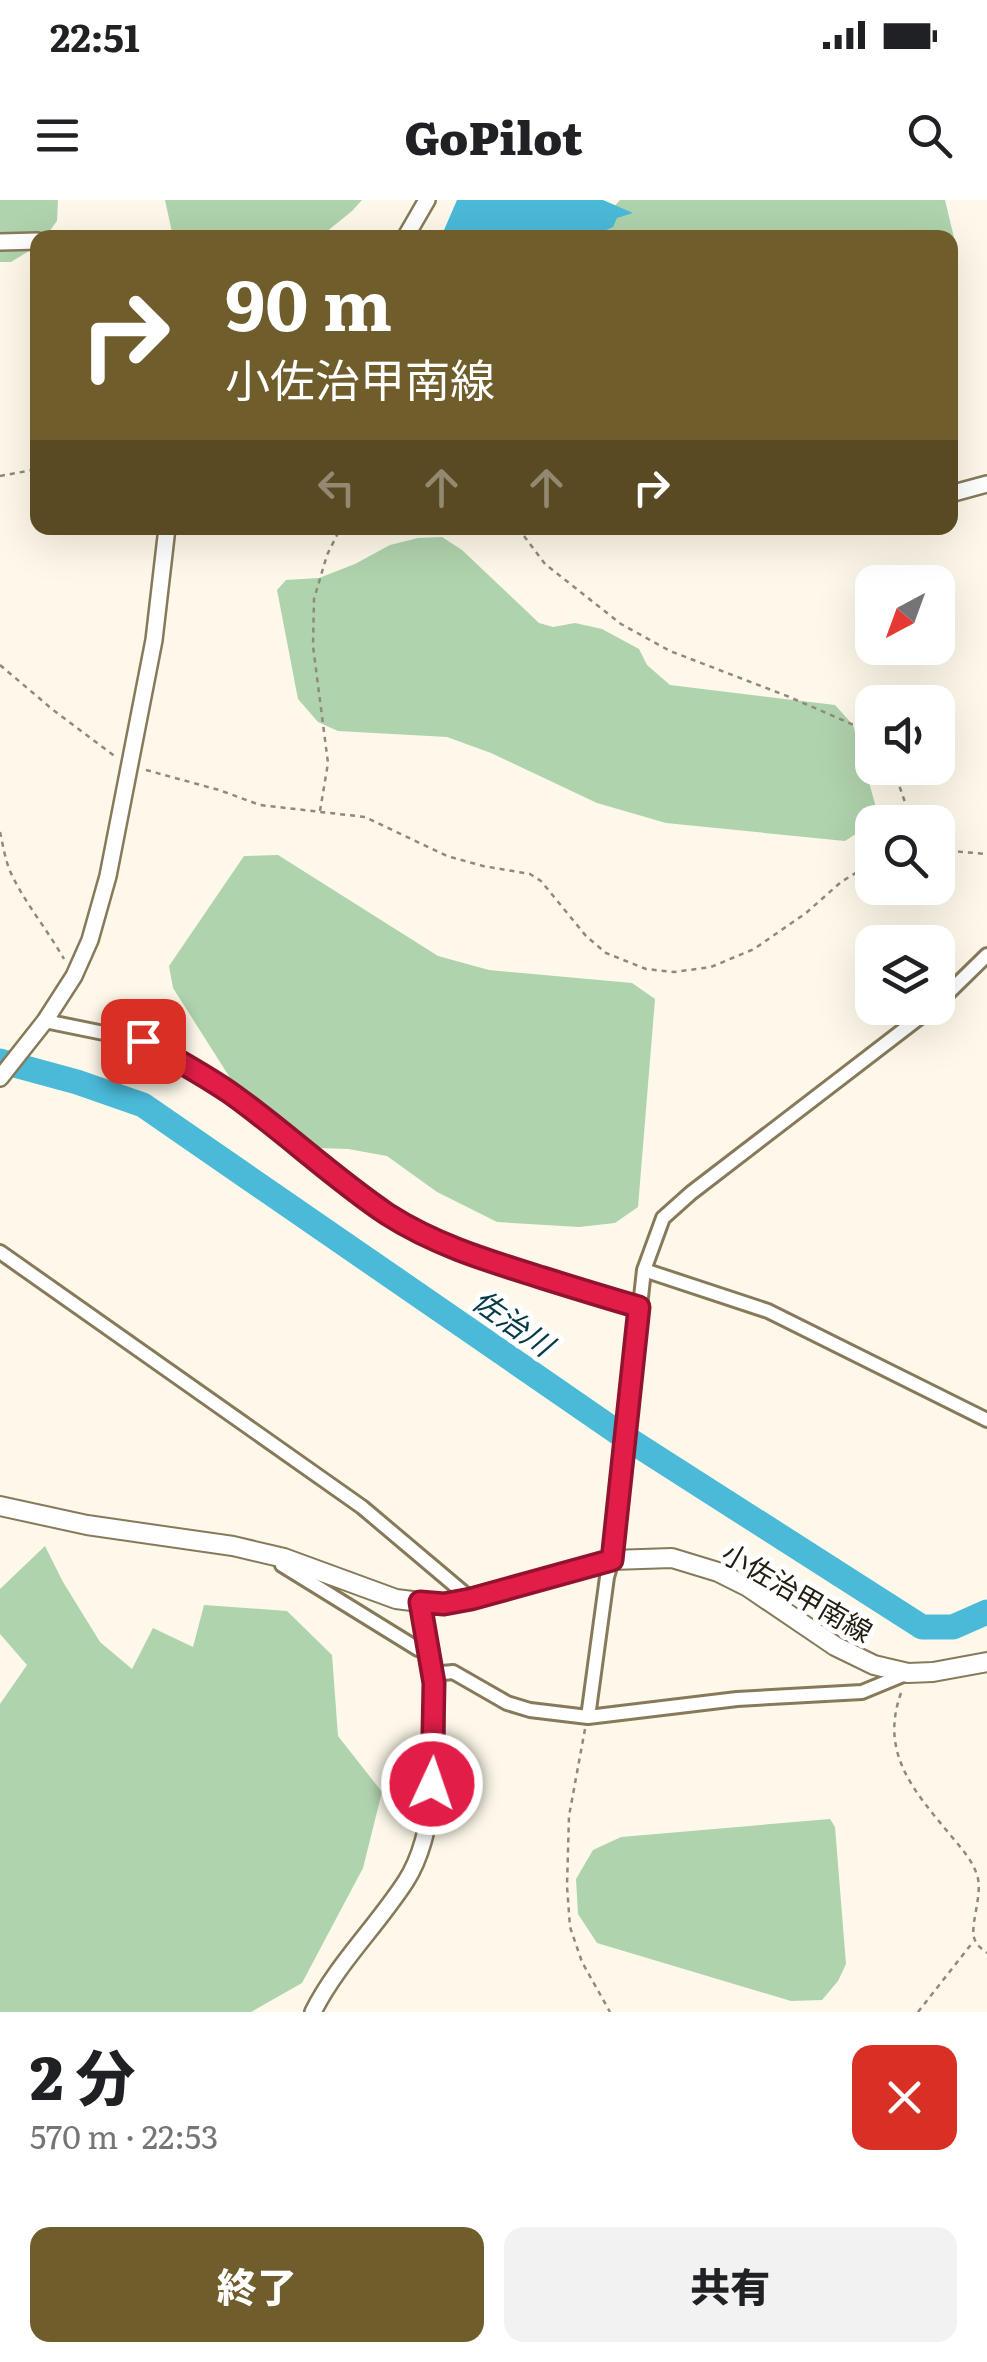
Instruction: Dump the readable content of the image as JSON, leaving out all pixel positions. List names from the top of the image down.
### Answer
{
  "streets": {
    "main road": ["小佐治甲南線"]
  },
  "water": ["佐治川"],
  "north": "bottom left",
  "page": {
    "status": "22:51",
    "header": "GoPilot",
    "turn": ["90 m", "小佐治甲南線"],
    "heading": ["2 分", "570 m · 22:53"],
    "buttons": ["終了", "共有"]
  }
}
